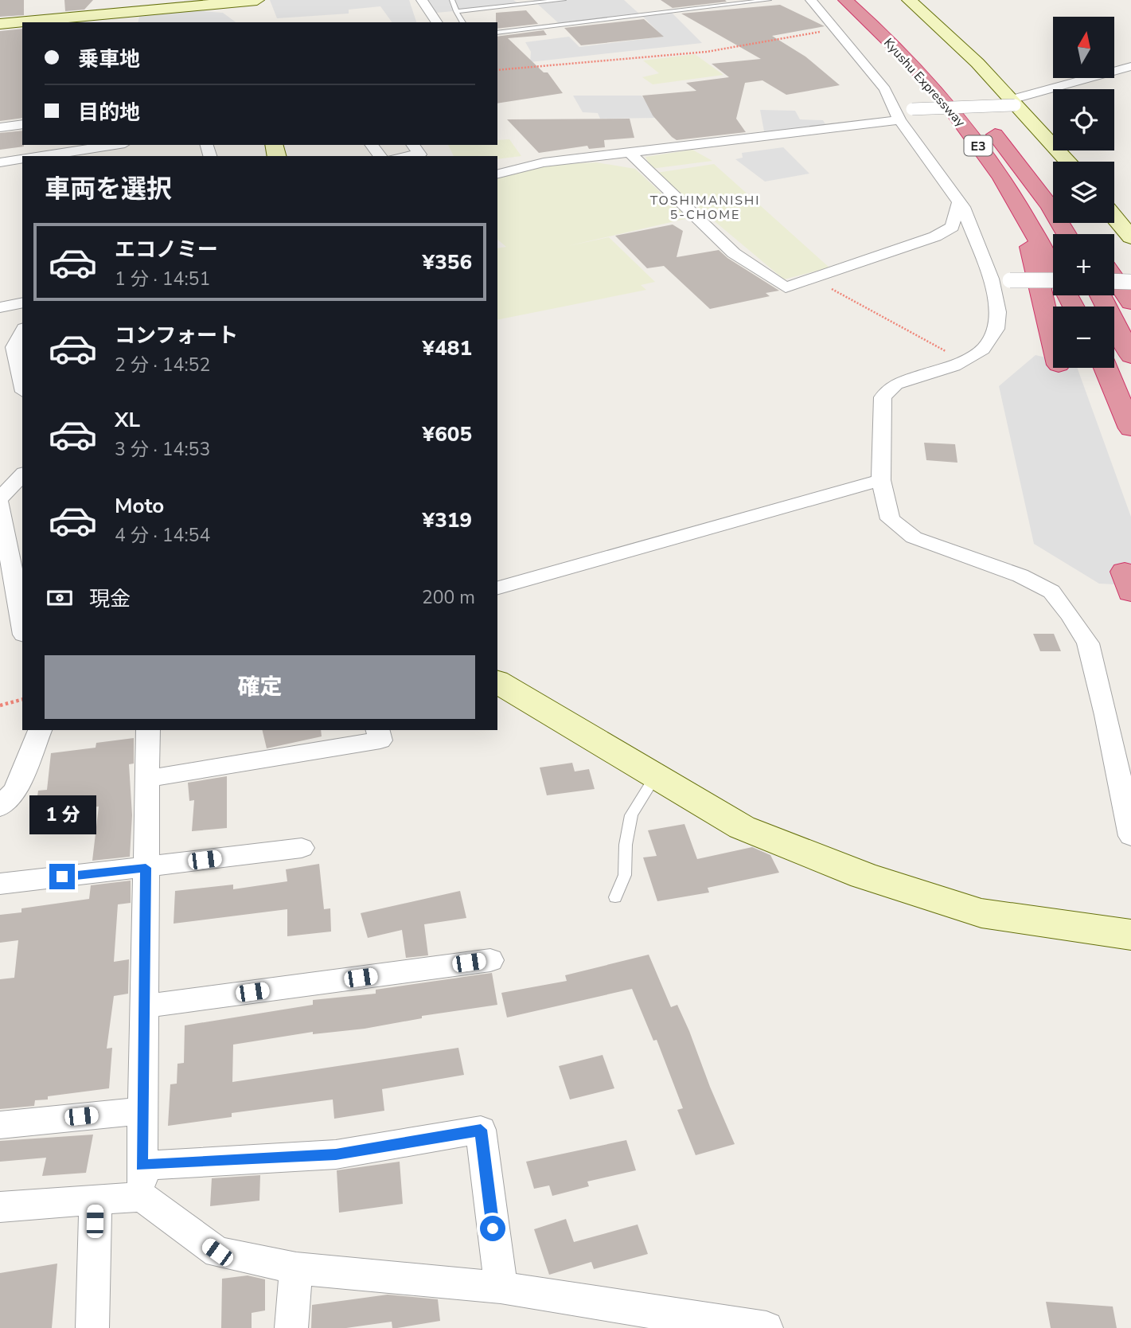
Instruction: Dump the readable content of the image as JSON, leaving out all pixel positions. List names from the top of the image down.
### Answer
{
  "streets": {
    "highway": ["Kyushu Expressway", "E3"]
  },
  "districts": ["TOSHIMANISHI 5-CHOME"],
  "north": "top",
  "page": {
    "map_buttons": ["+", "−"],
    "banner": ["乗車地", "目的地"],
    "heading": "車両を選択",
    "list": [
      {
        "name": "エコノミー",
        "note": "1 分 · 14:51",
        "value": "¥356"
      },
      {
        "name": "コンフォート",
        "note": "2 分 · 14:52",
        "value": "¥481"
      },
      {
        "name": "XL",
        "note": "3 分 · 14:53",
        "value": "¥605"
      },
      {
        "name": "Moto",
        "note": "4 分 · 14:54",
        "value": "¥319"
      }
    ],
    "pay": ["現金", "200 m"],
    "buttons": "確定",
    "bubble": "1 分"
  }
}
